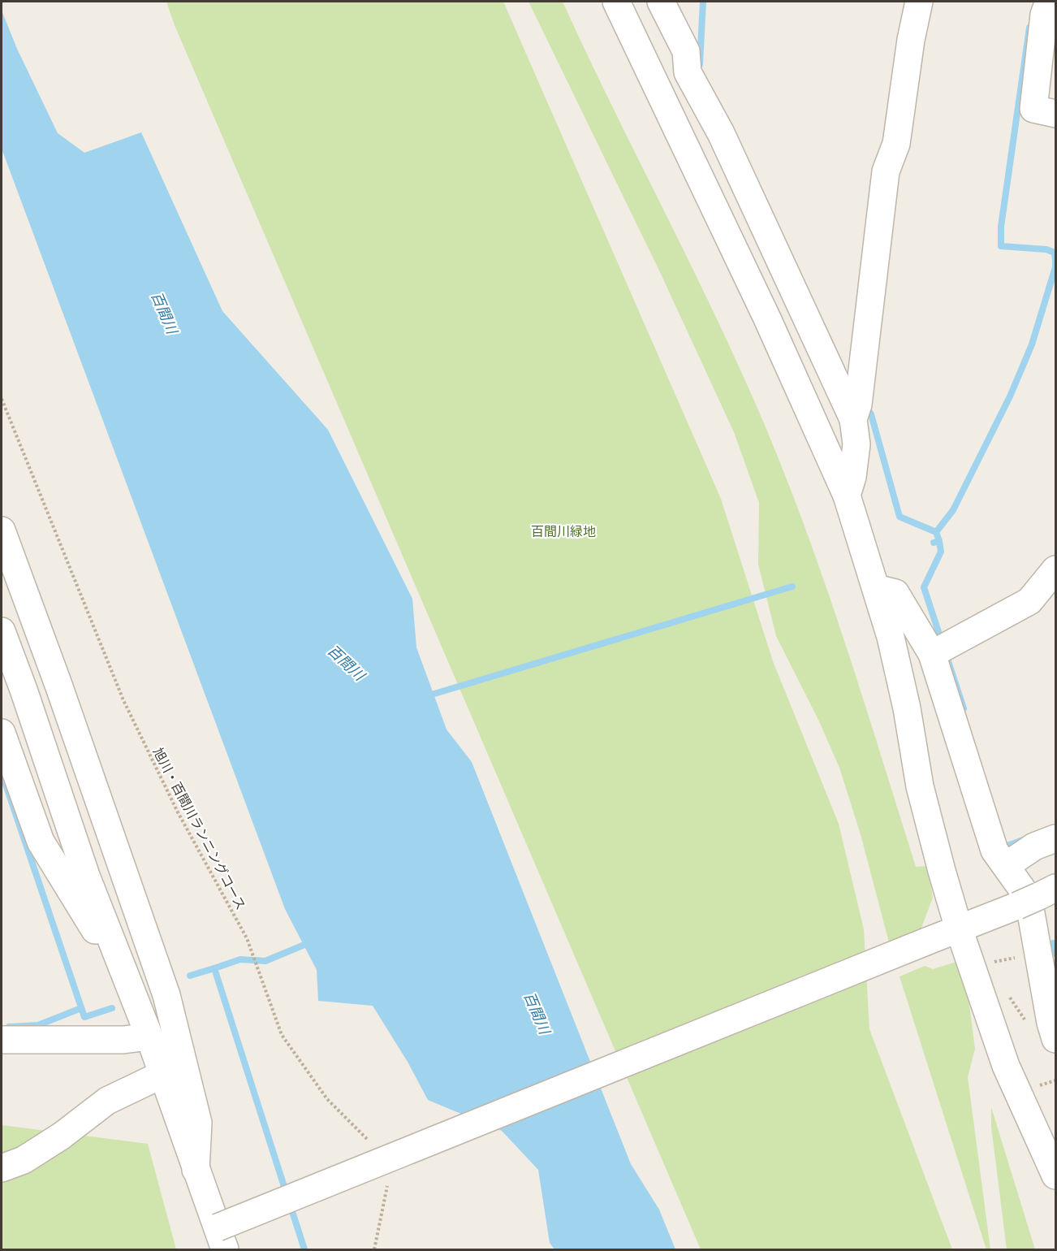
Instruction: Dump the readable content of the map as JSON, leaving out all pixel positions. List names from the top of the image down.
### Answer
{
  "streets": {
    "path": ["旭川・百間川ランニングコース"]
  },
  "water": ["百間川"],
  "parks": ["百間川緑地"]
}
